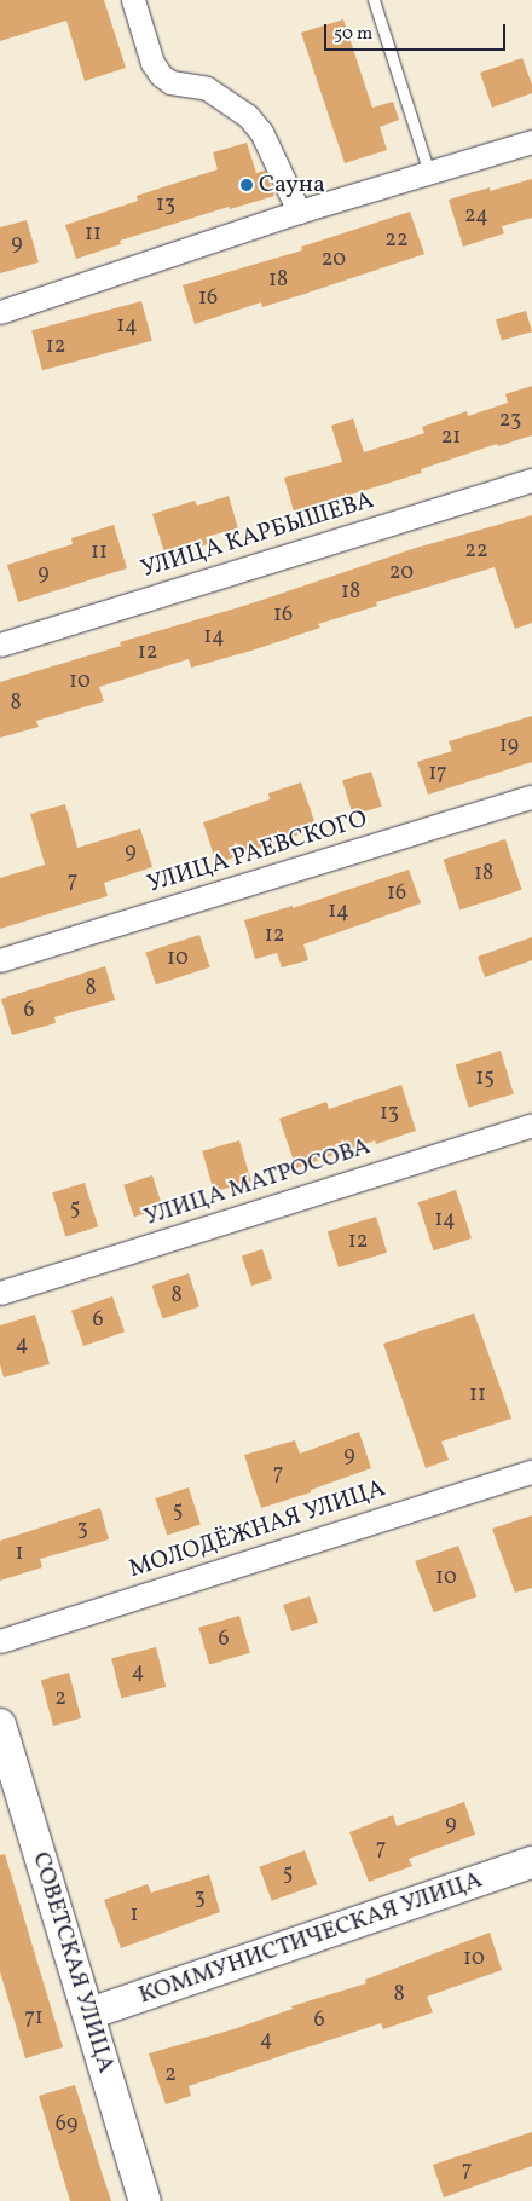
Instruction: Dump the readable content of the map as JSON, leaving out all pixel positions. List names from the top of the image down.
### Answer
{
  "streets": {
    "street": [
      "УЛИЦА КАРБЫШЕВА",
      "УЛИЦА РАЕВСКОГО",
      "УЛИЦА МАТРОСОВА",
      "МОЛОДЁЖНАЯ УЛИЦА",
      "КОММУНИСТИЧЕСКАЯ УЛИЦА",
      "СОВЕТСКАЯ УЛИЦА"
    ]
  },
  "crossings": [
    ["КОММУНИСТИЧЕСКАЯ УЛИЦА", "СОВЕТСКАЯ УЛИЦА"]
  ],
  "places": ["Сауна"],
  "house_numbers": [
    "13",
    "24",
    "11",
    "22",
    "9",
    "20",
    "18",
    "16",
    "14",
    "12",
    "23",
    "21",
    "22",
    "11",
    "20",
    "9",
    "18",
    "16",
    "14",
    "12",
    "10",
    "8",
    "19",
    "17",
    "9",
    "18",
    "7",
    "16",
    "14",
    "12",
    "10",
    "8",
    "6",
    "15",
    "13",
    "5",
    "14",
    "12",
    "8",
    "6",
    "4",
    "11",
    "9",
    "7",
    "5",
    "3",
    "1",
    "10",
    "6",
    "4",
    "2",
    "9",
    "7",
    "5",
    "3",
    "1",
    "10",
    "8",
    "71",
    "6",
    "4",
    "2",
    "69",
    "7"
  ],
  "scale_bar": "50 m"
}
